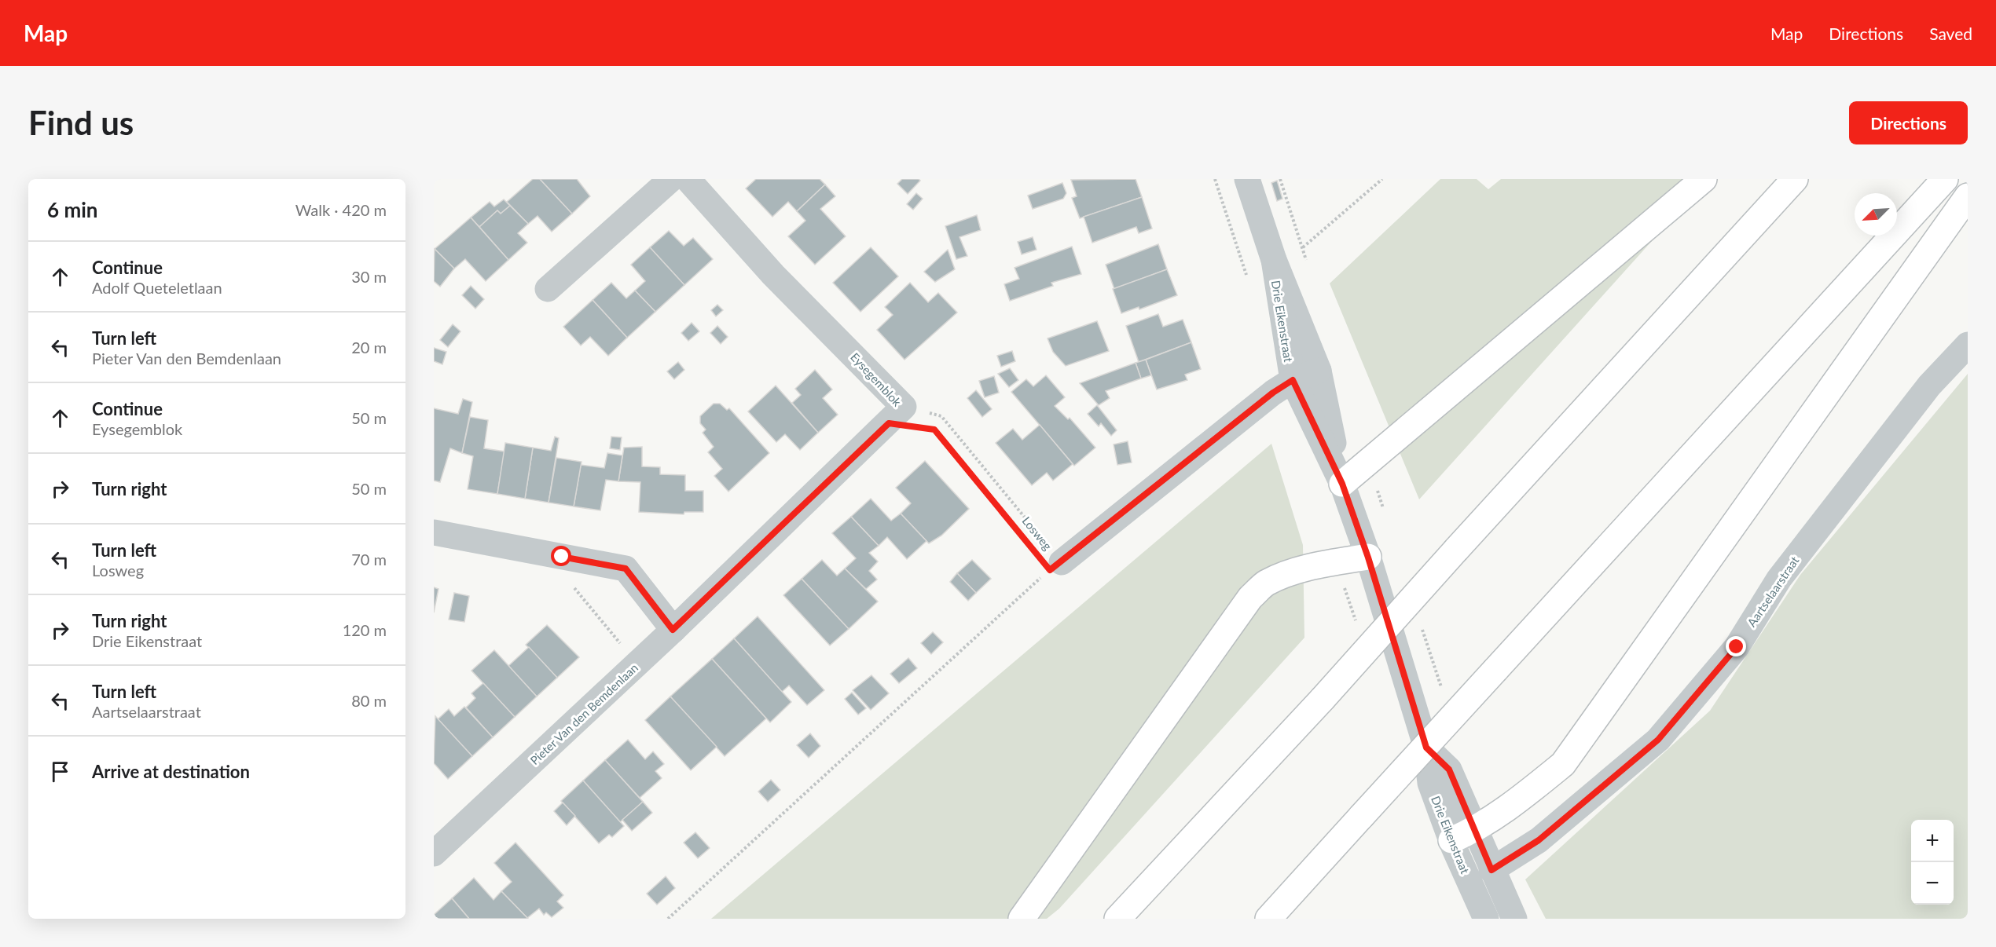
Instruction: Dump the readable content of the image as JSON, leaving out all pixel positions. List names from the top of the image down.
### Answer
{
  "streets": {
    "street": [
      "Drie Eikenstraat",
      "Eysegemblok",
      "Aartselaarstraat",
      "Pieter Van den Bemdenlaan"
    ],
    "path": ["Losweg"]
  },
  "crossings": [
    ["Drie Eikenstraat", "Aartselaarstraat"],
    ["Eysegemblok", "Losweg"],
    ["Eysegemblok", "Pieter Van den Bemdenlaan"]
  ],
  "north": "bottom left",
  "page": {
    "header": "Map",
    "nav": ["Map", "Directions", "Saved"],
    "buttons": "Directions",
    "title": "Find us",
    "heading": ["6 min", "Walk · 420 m"],
    "list": [
      ["Continue", "Adolf Queteletlaan", "30 m"],
      ["Turn left", "Pieter Van den Bemdenlaan", "20 m"],
      ["Continue", "Eysegemblok", "50 m"],
      ["Turn right", "50 m"],
      ["Turn left", "Losweg", "70 m"],
      ["Turn right", "Drie Eikenstraat", "120 m"],
      ["Turn left", "Aartselaarstraat", "80 m"],
      "Arrive at destination"
    ],
    "map_buttons": ["+", "−"]
  }
}
